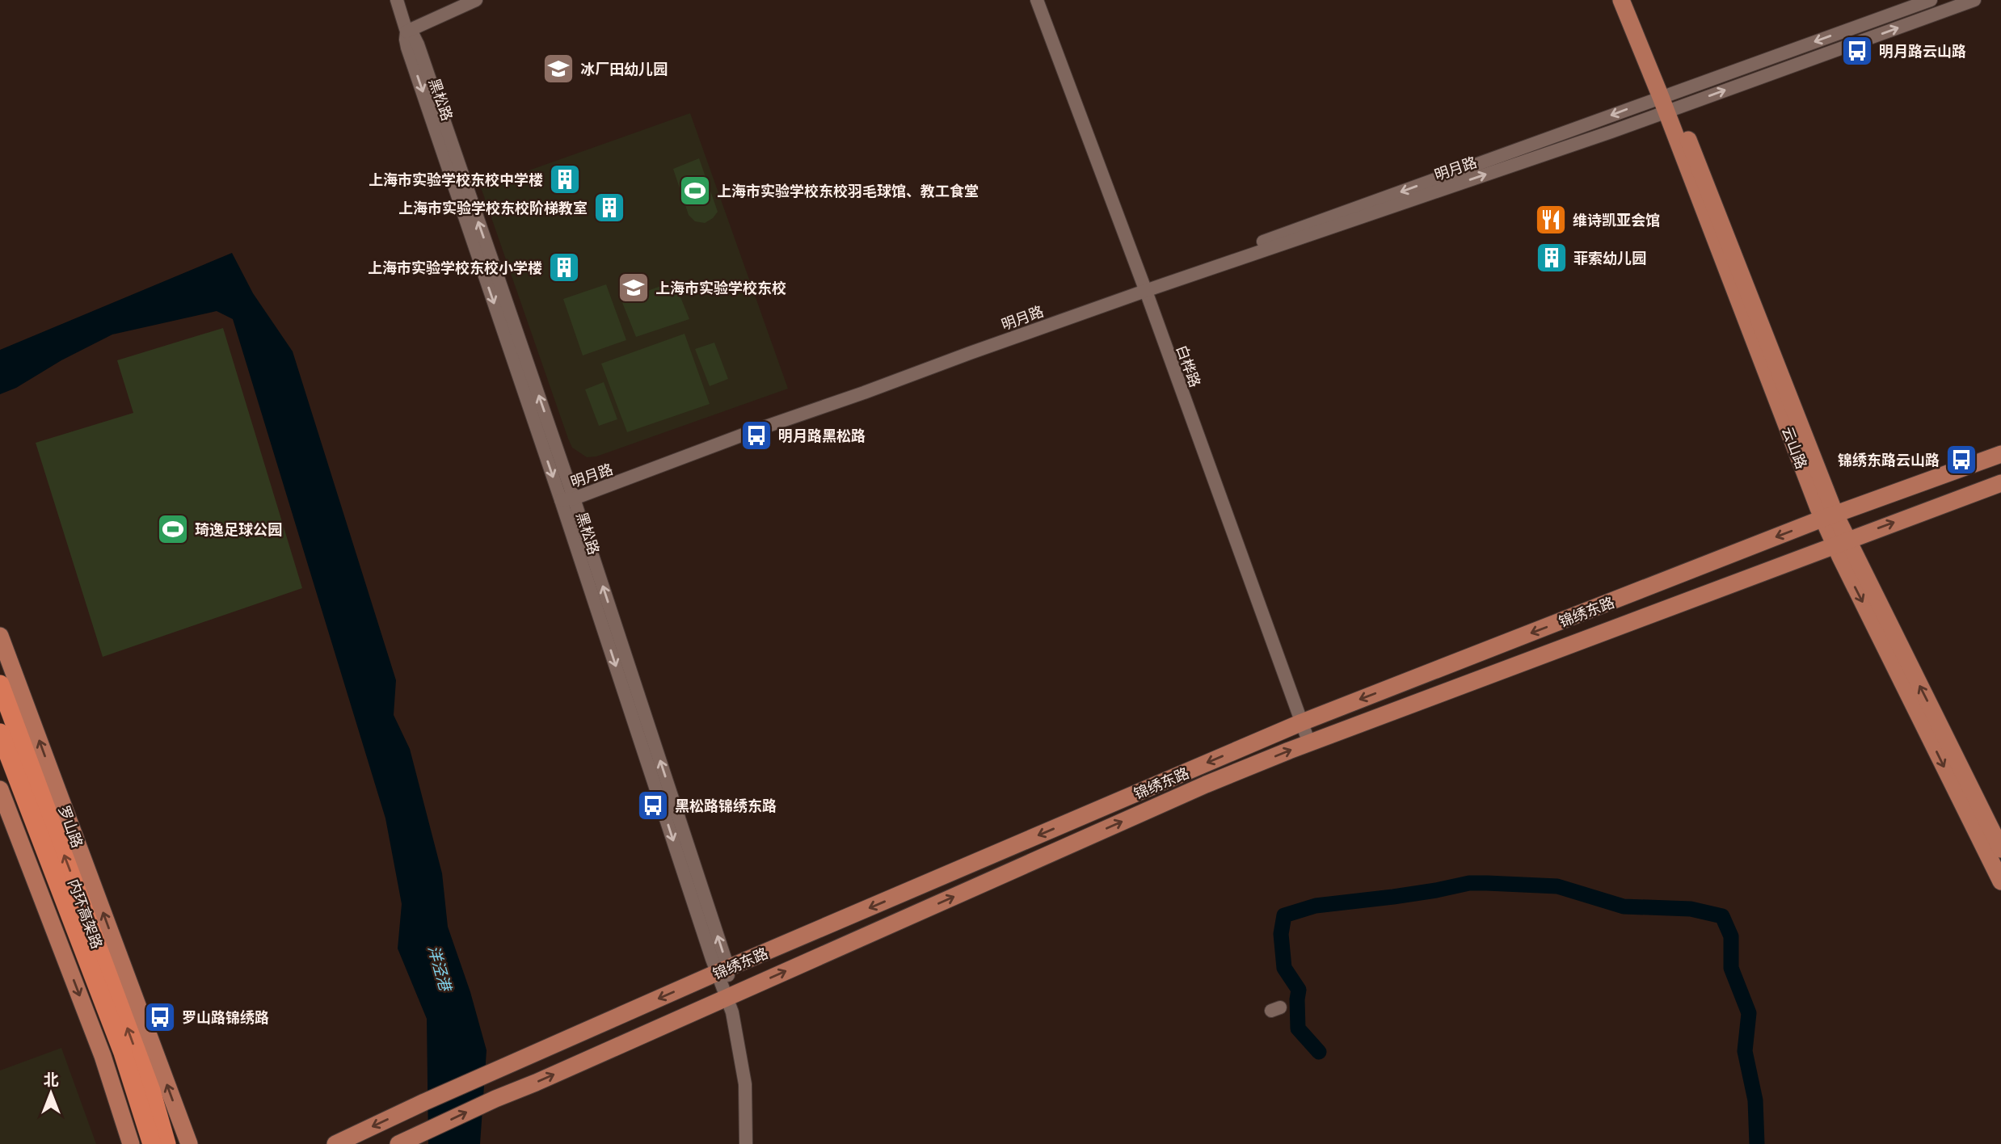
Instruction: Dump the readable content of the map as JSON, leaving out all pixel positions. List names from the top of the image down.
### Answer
{
  "streets": {
    "highway": ["内环高架路"],
    "main road": ["云山路", "锦绣东路", "罗山路"],
    "street": ["黑松路", "明月路", "白桦路"]
  },
  "crossings": [
    ["黑松路", "明月路"],
    ["黑松路", "锦绣东路"],
    ["明月路", "白桦路"],
    ["明月路", "云山路"],
    ["白桦路", "锦绣东路"],
    ["云山路", "锦绣东路"]
  ],
  "water": ["洋泾港"],
  "places": {
    "bus stop": [
      "明月路云山路",
      "明月路黑松路",
      "锦绣东路云山路",
      "黑松路锦绣东路",
      "罗山路锦绣路"
    ],
    "school or university": ["冰厂田幼儿园", "上海市实验学校东校"],
    "building": [
      "上海市实验学校东校中学楼",
      "上海市实验学校东校阶梯教室",
      "菲索幼儿园",
      "上海市实验学校东校小学楼"
    ],
    "sports": ["上海市实验学校东校羽毛球馆、教工食堂", "琦逸足球公园"],
    "restaurant": ["维诗凯亚会馆"]
  },
  "north": "top"
}
